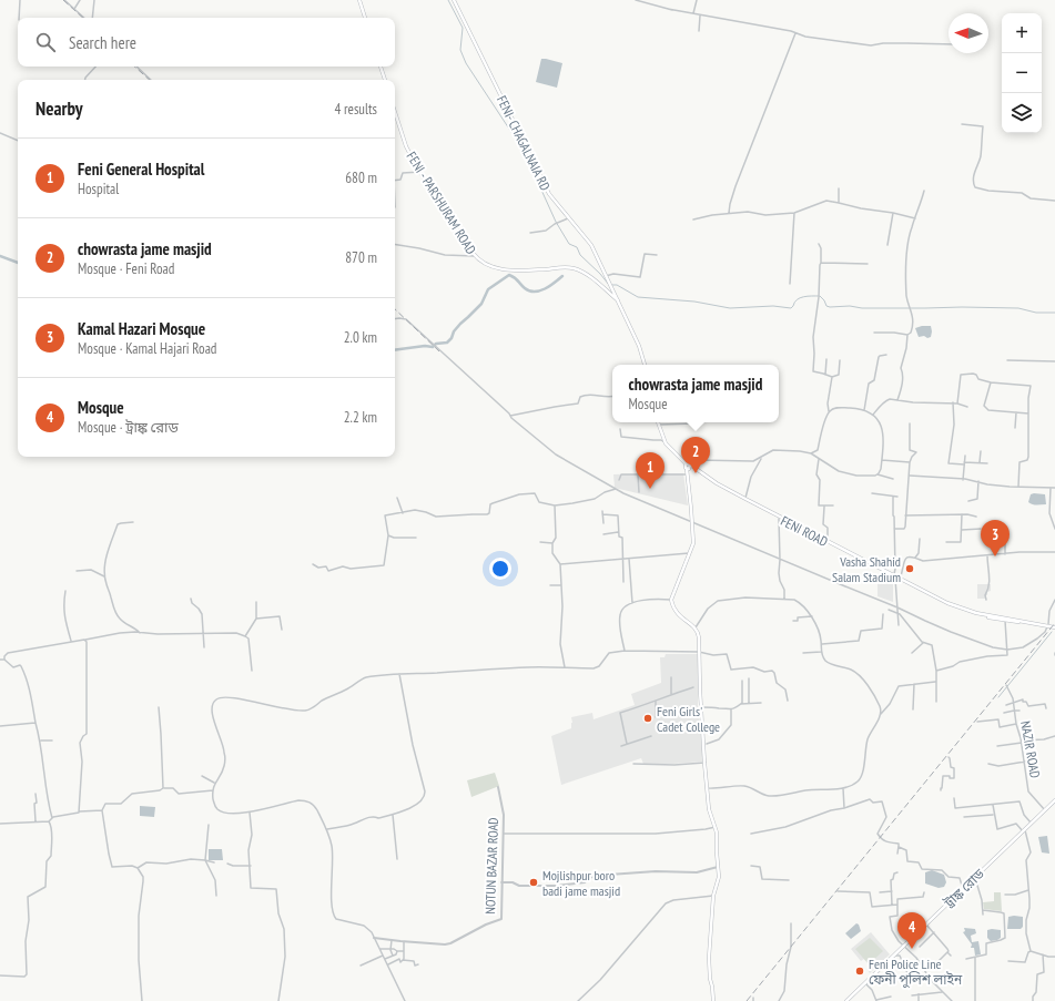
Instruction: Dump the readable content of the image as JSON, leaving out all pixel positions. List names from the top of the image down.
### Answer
{
  "streets": {
    "main road": [
      "FENI- CHAGALNAIA RD",
      "FENI - PARSHURAM ROAD",
      "FENI ROAD",
      "ট্রাঙ্ক রোড"
    ],
    "street": ["NAZIR ROAD", "NOTUN BAZAR ROAD"]
  },
  "crossings": [
    ["FENI- CHAGALNAIA RD", "FENI - PARSHURAM ROAD"],
    ["NAZIR ROAD", "ট্রাঙ্ক রোড"]
  ],
  "places": [
    "Vasha Shahid Salam Stadium",
    "Feni Girls' Cadet College",
    "Mojlishpur boro badi jame masjid",
    "Feni Police Line ফেনী পুলিশ লাইন"
  ],
  "north": "left",
  "page": {
    "map_buttons": ["+", "−"],
    "search": "Search here",
    "heading": ["Nearby", "4 results"],
    "list": [
      {
        "mark": "1",
        "name": "Feni General Hospital",
        "note": "Hospital",
        "value": "680 m"
      },
      {
        "mark": "2",
        "name": "chowrasta jame masjid",
        "note": "Mosque · Feni Road",
        "value": "870 m"
      },
      {
        "mark": "3",
        "name": "Kamal Hazari Mosque",
        "note": "Mosque · Kamal Hajari Road",
        "value": "2.0 km"
      },
      {
        "mark": "4",
        "name": "Mosque",
        "note": "Mosque · ট্রাঙ্ক রোড",
        "value": "2.2 km"
      }
    ],
    "popup": ["chowrasta jame masjid", "Mosque"],
    "pins": [
      "2",
      "1",
      "3",
      "4"
    ]
  }
}
